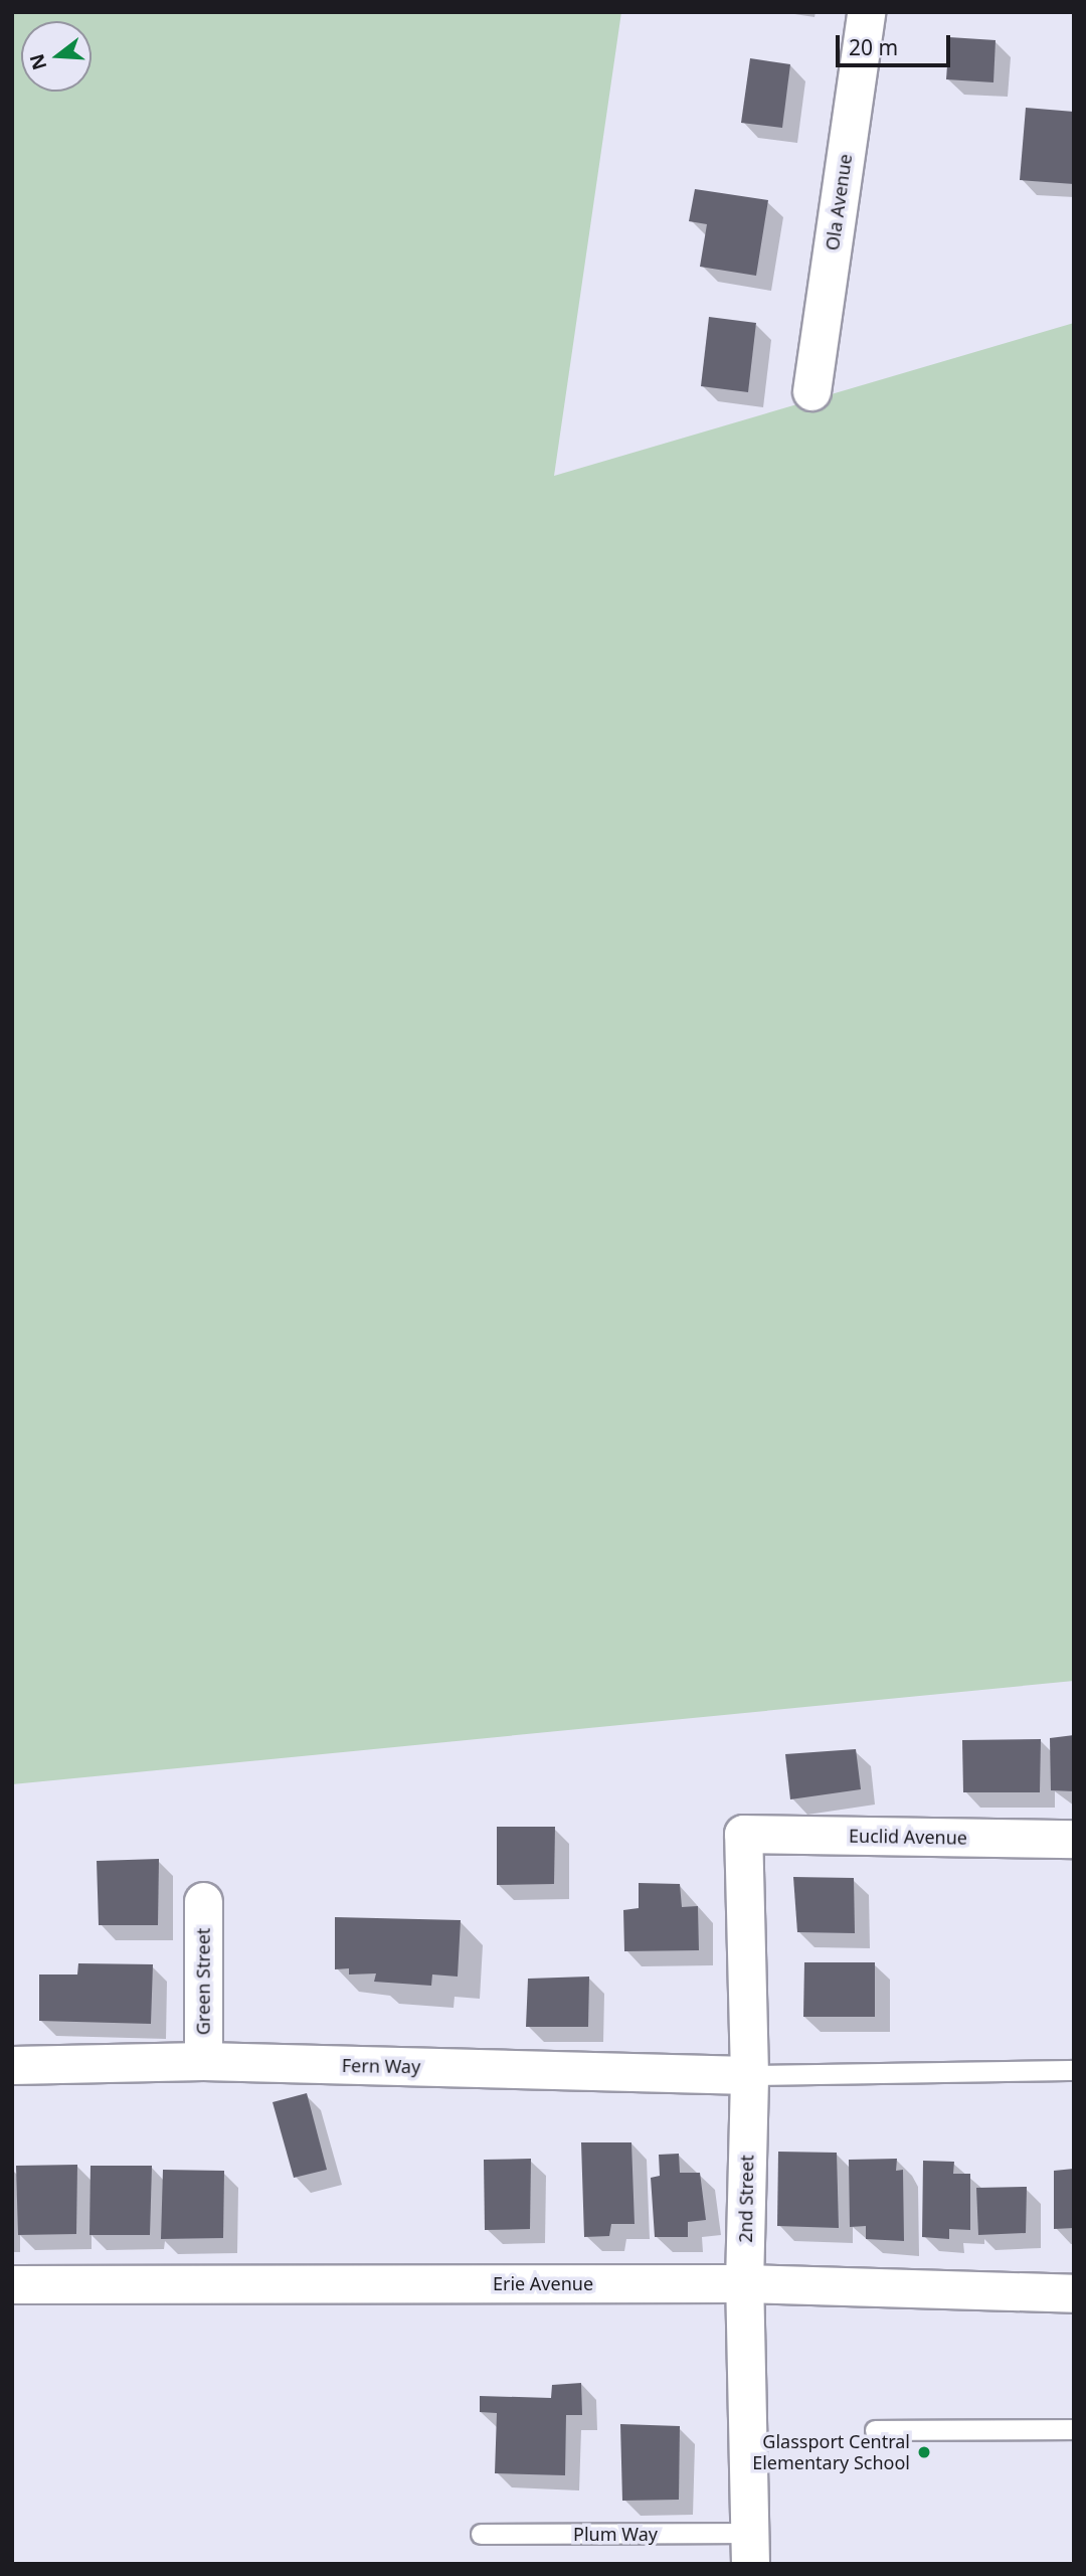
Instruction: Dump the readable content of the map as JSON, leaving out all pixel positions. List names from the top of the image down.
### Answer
{
  "streets": {
    "street": [
      "Ola Avenue",
      "Euclid Avenue",
      "Green Street",
      "Fern Way",
      "2nd Street",
      "Erie Avenue"
    ],
    "lane": ["Plum Way"]
  },
  "crossings": [
    ["Euclid Avenue", "2nd Street"],
    ["Green Street", "Fern Way"],
    ["Fern Way", "2nd Street"],
    ["2nd Street", "Erie Avenue"],
    ["2nd Street", "Plum Way"]
  ],
  "places": ["Glassport Central Elementary School"],
  "scale_bar": "20 m",
  "north": "left"
}
